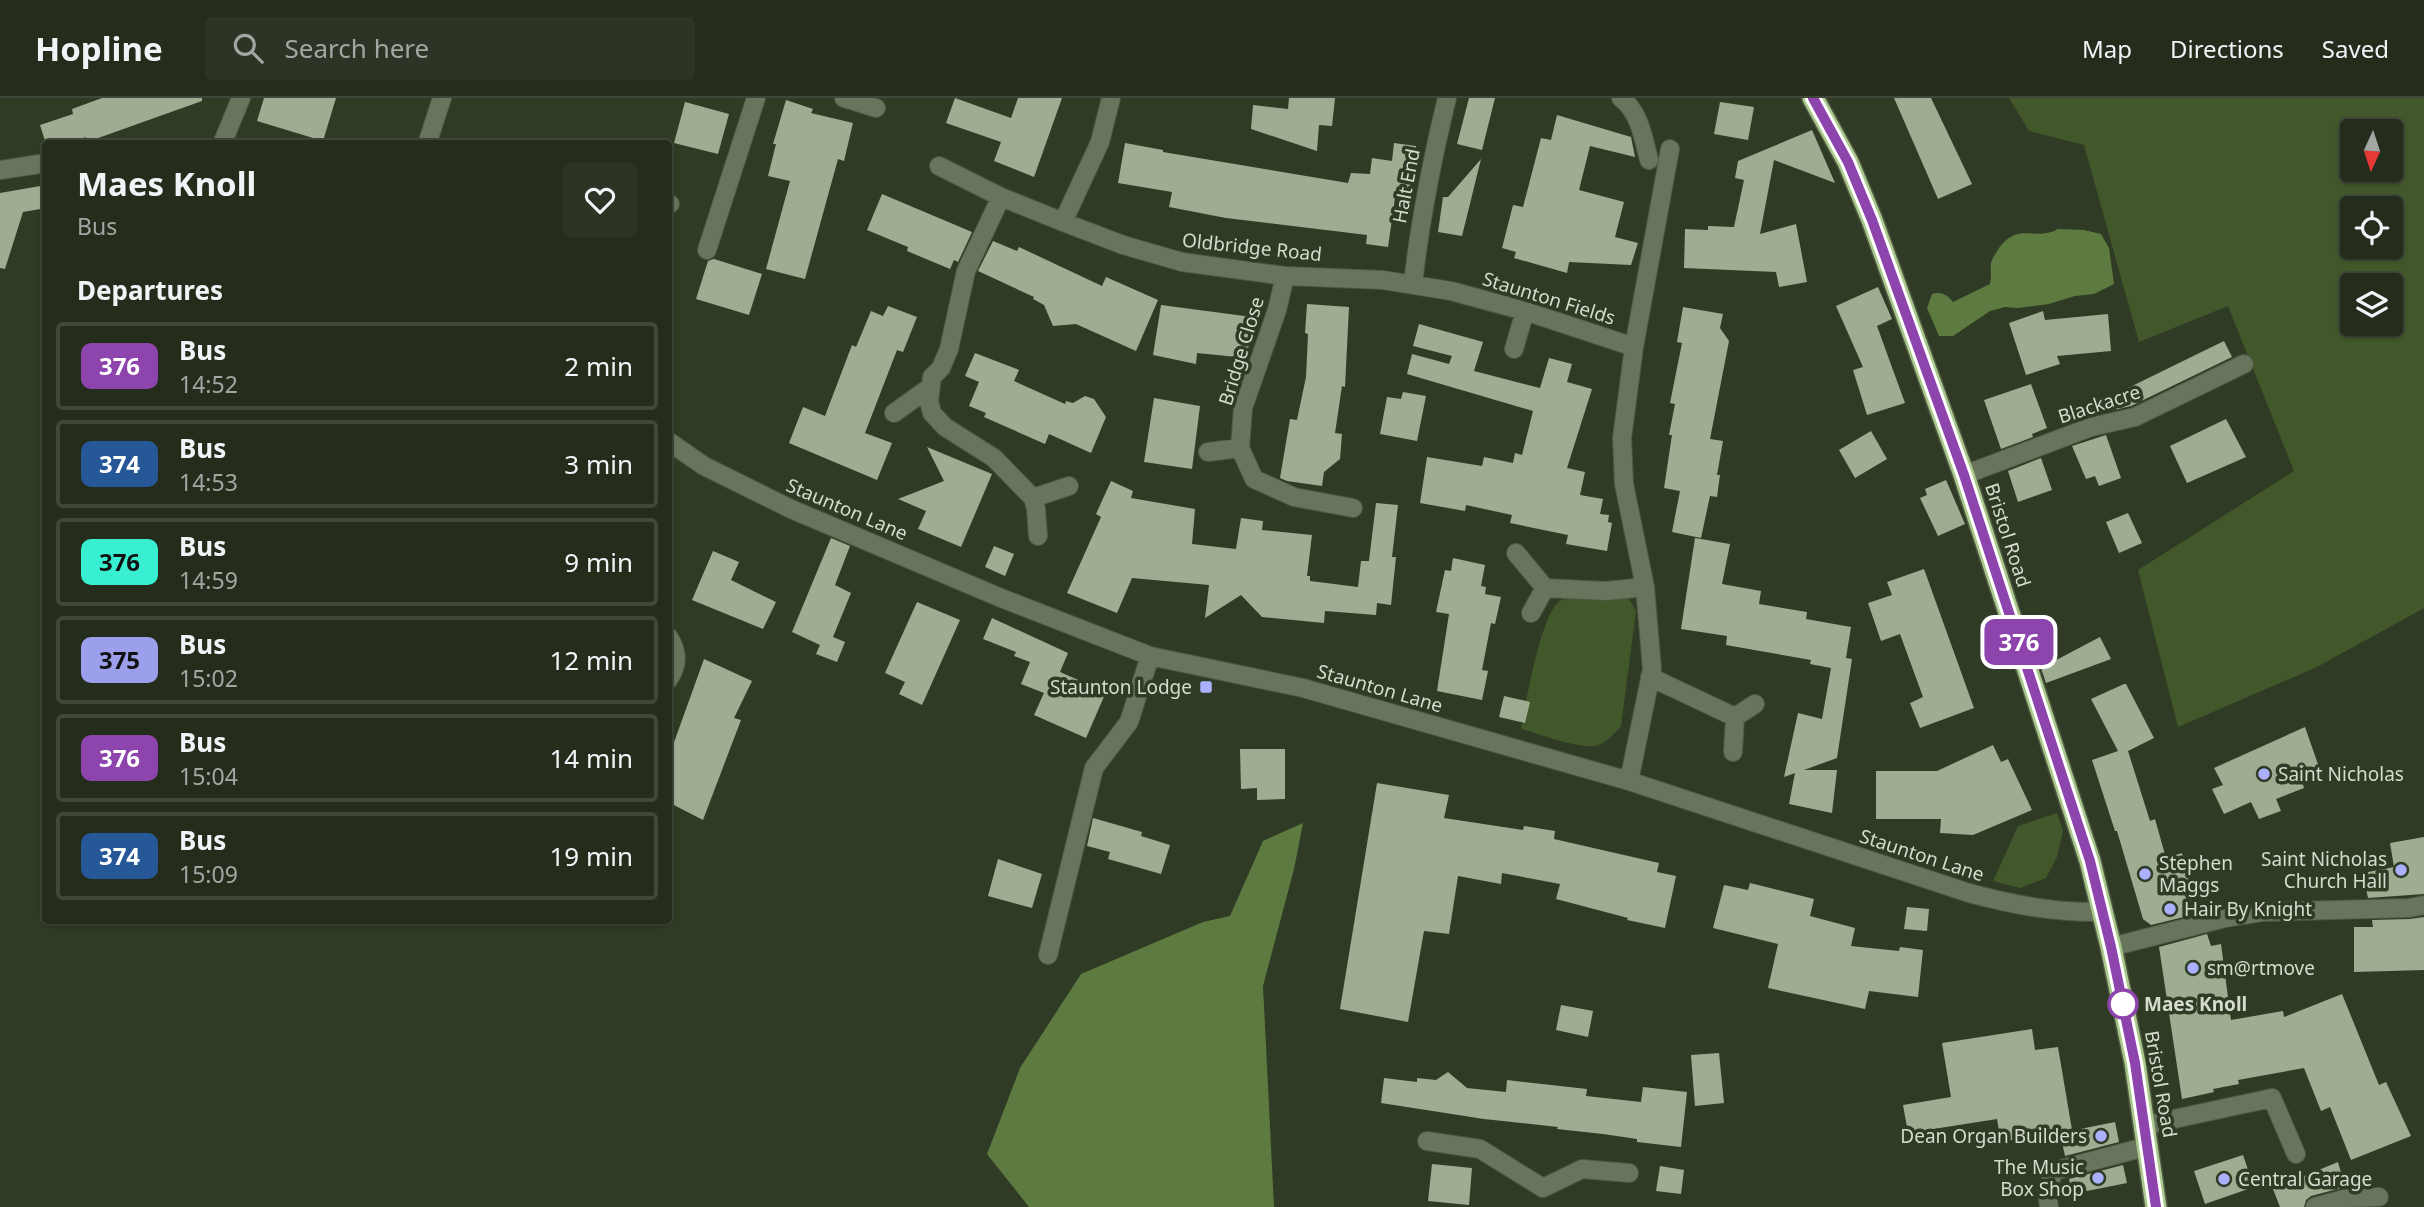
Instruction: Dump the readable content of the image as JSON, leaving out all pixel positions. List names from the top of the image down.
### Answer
{
  "streets": {
    "highway": ["Bristol Road"],
    "street": [
      "Halt End",
      "Oldbridge Road",
      "Staunton Fields",
      "Bridge Close",
      "Blackacre",
      "Staunton Lane"
    ]
  },
  "crossings": [
    ["Halt End", "Oldbridge Road"],
    ["Oldbridge Road", "Staunton Fields"],
    ["Oldbridge Road", "Bridge Close"],
    ["Staunton Fields", "Staunton Lane"],
    ["Blackacre", "Bristol Road"],
    ["Staunton Lane", "Bristol Road"]
  ],
  "places": {
    "transit": ["Staunton Lodge"],
    "other": [
      "Saint Nicholas",
      "Saint Nicholas Church Hall",
      "Stephen Maggs",
      "Hair By Knight",
      "sm@rtmove",
      "Maes Knoll",
      "Dean Organ Builders",
      "The Music Box Shop",
      "Central Garage"
    ]
  },
  "lines": ["bus line 376"],
  "north": "bottom",
  "page": {
    "header": "Hopline",
    "search": "Search here",
    "nav": ["Map", "Directions", "Saved"],
    "on_map": "376",
    "heading": [
      ["Maes Knoll", "Bus"],
      "Departures"
    ],
    "list": [
      {
        "mark": "376",
        "name": "Bus",
        "note": "14:52",
        "value": "2 min"
      },
      {
        "mark": "374",
        "name": "Bus",
        "note": "14:53",
        "value": "3 min"
      },
      {
        "mark": "376",
        "name": "Bus",
        "note": "14:59",
        "value": "9 min"
      },
      {
        "mark": "375",
        "name": "Bus",
        "note": "15:02",
        "value": "12 min"
      },
      {
        "mark": "376",
        "name": "Bus",
        "note": "15:04",
        "value": "14 min"
      },
      {
        "mark": "374",
        "name": "Bus",
        "note": "15:09",
        "value": "19 min"
      }
    ]
  }
}
